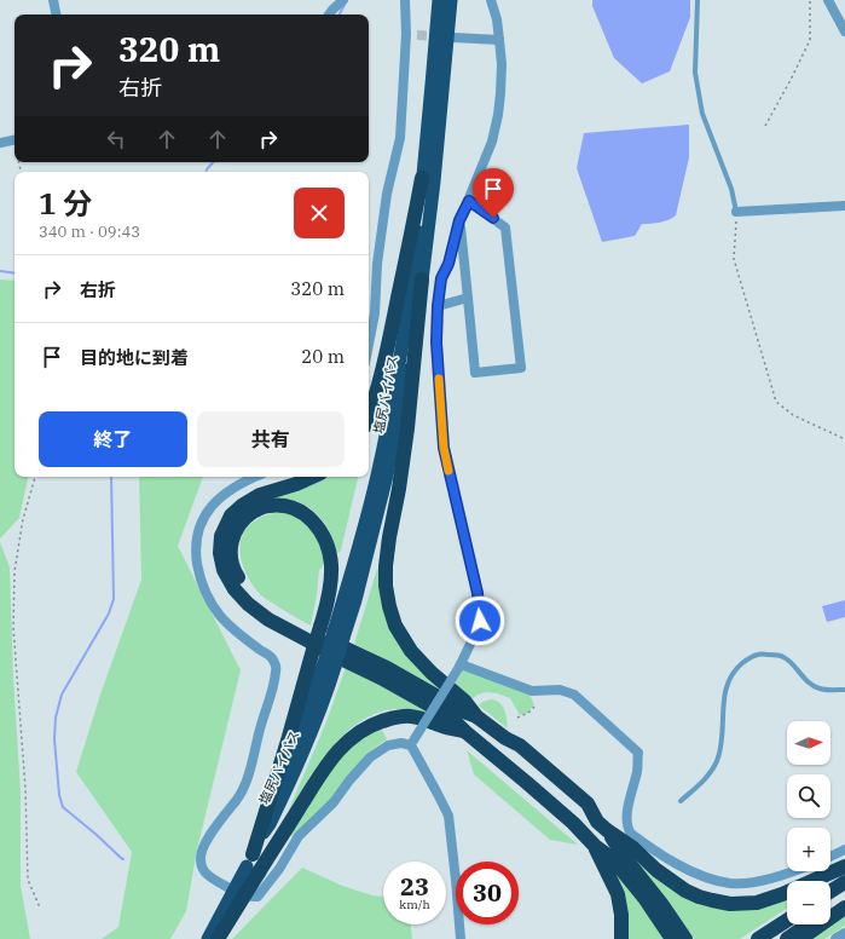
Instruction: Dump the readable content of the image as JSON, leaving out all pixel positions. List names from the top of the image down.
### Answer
{
  "streets": {
    "highway": ["塩尻バイパス"]
  },
  "north": "right",
  "page": {
    "turn": ["320 m", "右折"],
    "heading": ["1 分", "340 m · 09:43"],
    "list": [
      {
        "name": "右折",
        "value": "320 m"
      },
      {
        "name": "目的地に到着",
        "value": "20 m"
      }
    ],
    "buttons": ["終了", "共有"],
    "map_buttons": ["+", "−"],
    "speed": "23 km/h",
    "limit": "30"
  }
}
